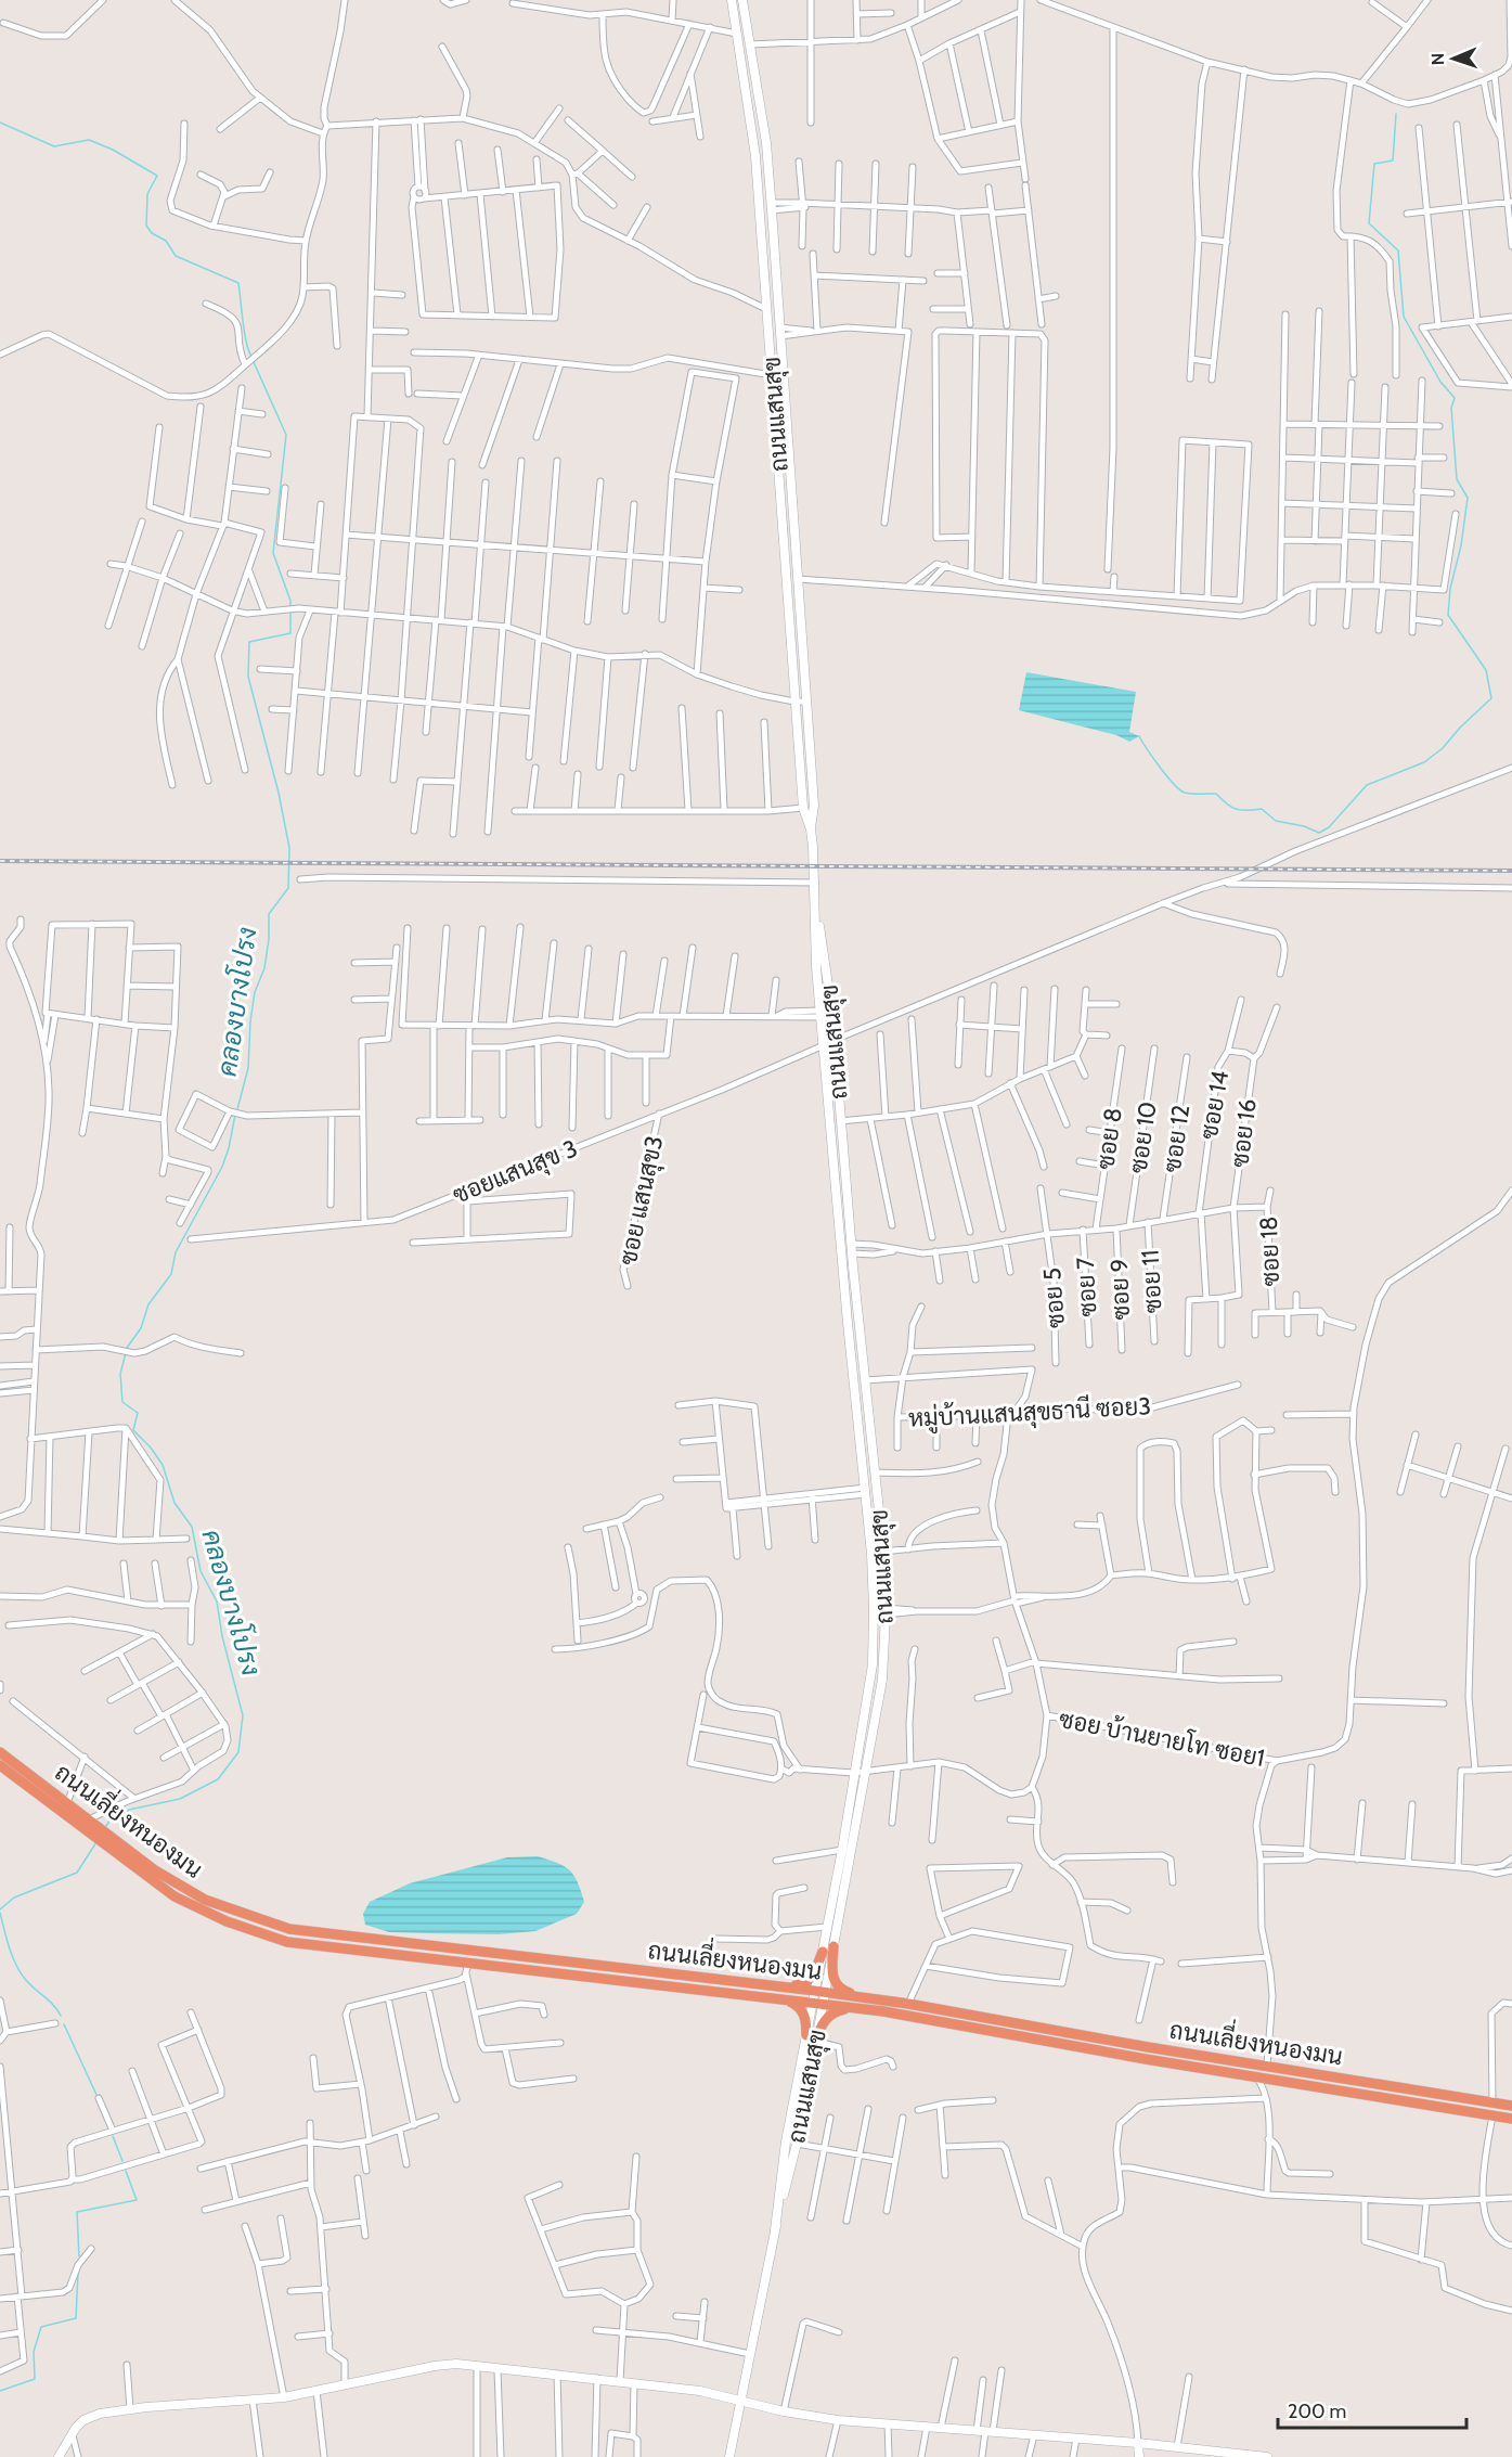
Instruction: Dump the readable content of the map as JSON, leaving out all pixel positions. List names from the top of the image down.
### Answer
{
  "streets": {
    "highway": ["ถนนเลี่ยงหนองมน"],
    "main road": ["ถนนแสนสุข"],
    "street": [
      "ซอย 14",
      "ซอย 16",
      "ซอย 10",
      "ซอย 8",
      "ซอย 12",
      "ซอยแสนสุข 3",
      "ซอย แสนสุข3",
      "ซอย 18",
      "ซอย 11",
      "ซอย 7",
      "ซอย 9",
      "ซอย 5",
      "หมู่บ้านแสนสุขธานี ซอย3",
      "ซอย บ้านยายโท ซอย1"
    ]
  },
  "crossings": [
    ["ถนนแสนสุข", "ซอยแสนสุข 3"],
    ["ถนนแสนสุข", "ถนนเลี่ยงหนองมน"],
    ["ซอยแสนสุข 3", "ซอย แสนสุข3"],
    ["หมู่บ้านแสนสุขธานี ซอย3", "ซอย บ้านยายโท ซอย1"]
  ],
  "water": ["คลองบางโปรง"],
  "scale_bar": "200 m",
  "north": "left"
}
